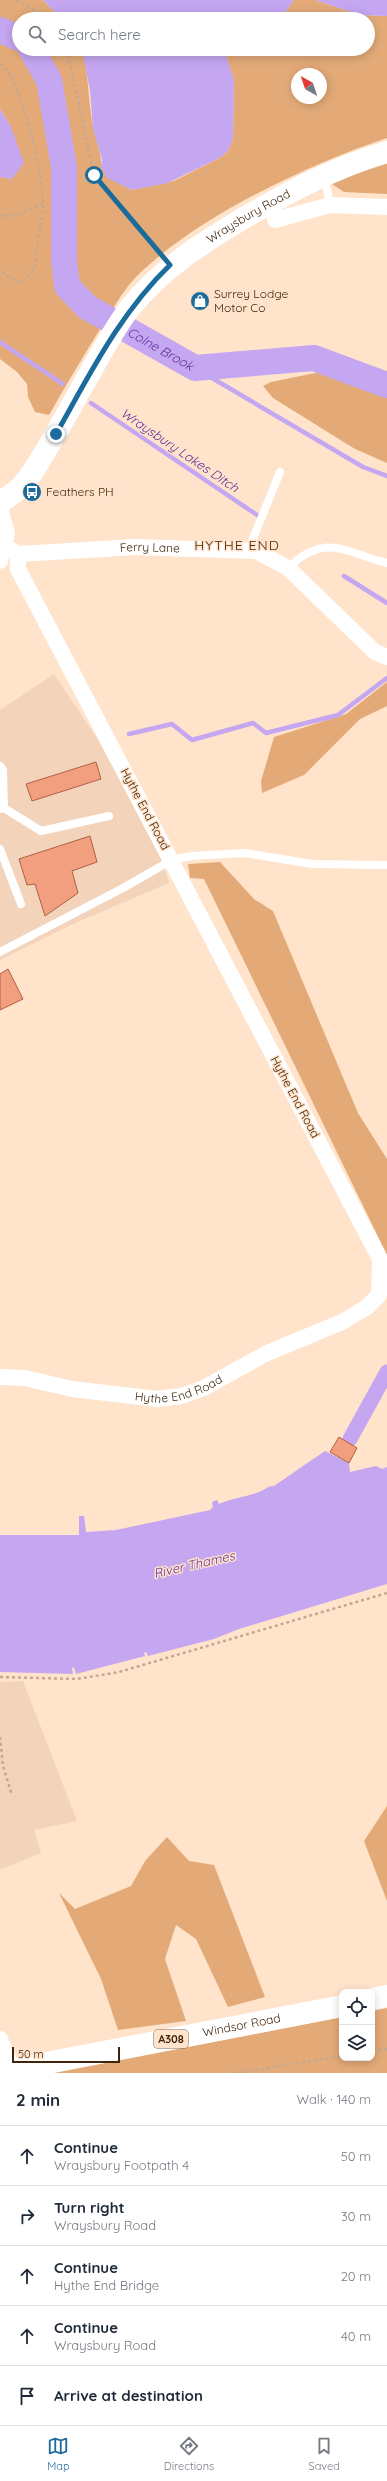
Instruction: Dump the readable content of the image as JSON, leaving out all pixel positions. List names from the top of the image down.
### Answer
{
  "streets": {
    "main road": ["Wraysbury Road", "Windsor Road", "A308"],
    "street": ["Ferry Lane", "Hythe End Road"]
  },
  "crossings": [
    ["Ferry Lane", "Hythe End Road"]
  ],
  "districts": ["HYTHE END"],
  "water": ["Colne Brook", "Wraysbury Lakes Ditch", "River Thames"],
  "places": {
    "shop": ["Surrey Lodge Motor Co"],
    "bus stop": ["Feathers PH"]
  },
  "scale_bar": "50 m",
  "north": "top left",
  "page": {
    "search": "Search here",
    "scale": "50 m",
    "heading": ["2 min", "Walk · 140 m"],
    "list": [
      ["Continue", "Wraysbury Footpath 4", "50 m"],
      ["Turn right", "Wraysbury Road", "30 m"],
      ["Continue", "Hythe End Bridge", "20 m"],
      ["Continue", "Wraysbury Road", "40 m"],
      "Arrive at destination"
    ],
    "nav": ["Map", "Directions", "Saved"]
  }
}
